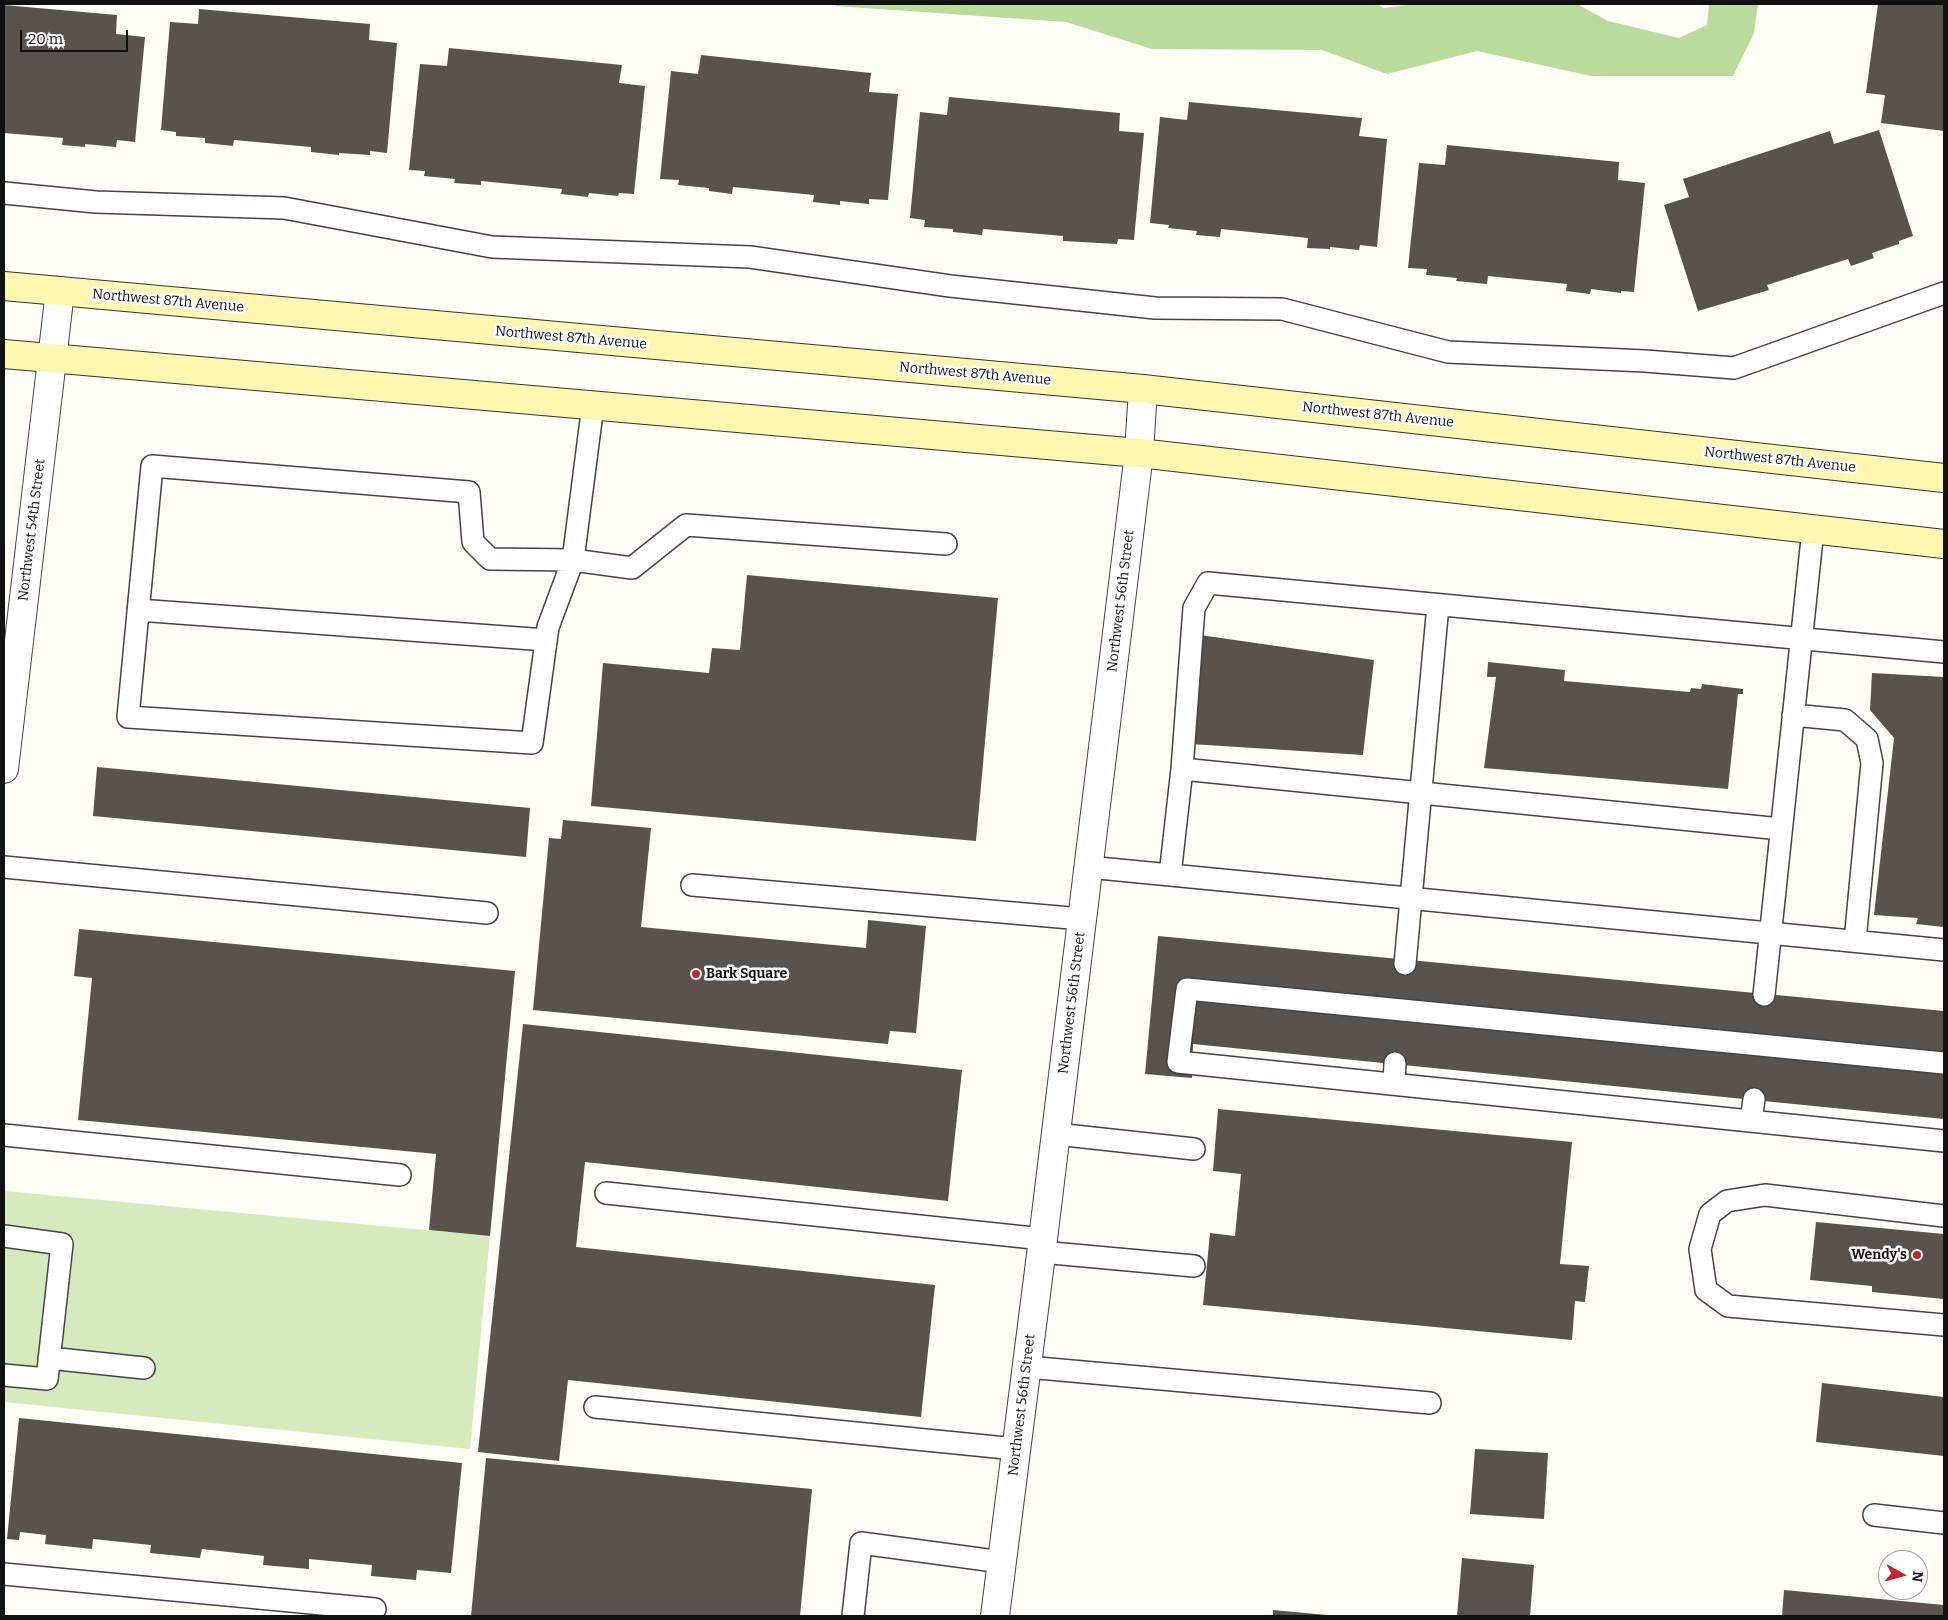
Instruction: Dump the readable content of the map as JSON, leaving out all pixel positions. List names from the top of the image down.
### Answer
{
  "streets": {
    "main road": ["Northwest 87th Avenue"],
    "street": ["Northwest 54th Street", "Northwest 56th Street"]
  },
  "crossings": [
    ["Northwest 87th Avenue", "Northwest 54th Street"],
    ["Northwest 87th Avenue", "Northwest 56th Street"]
  ],
  "places": ["Bark Square", "Wendy's"],
  "scale_bar": "20 m",
  "north": "right"
}
